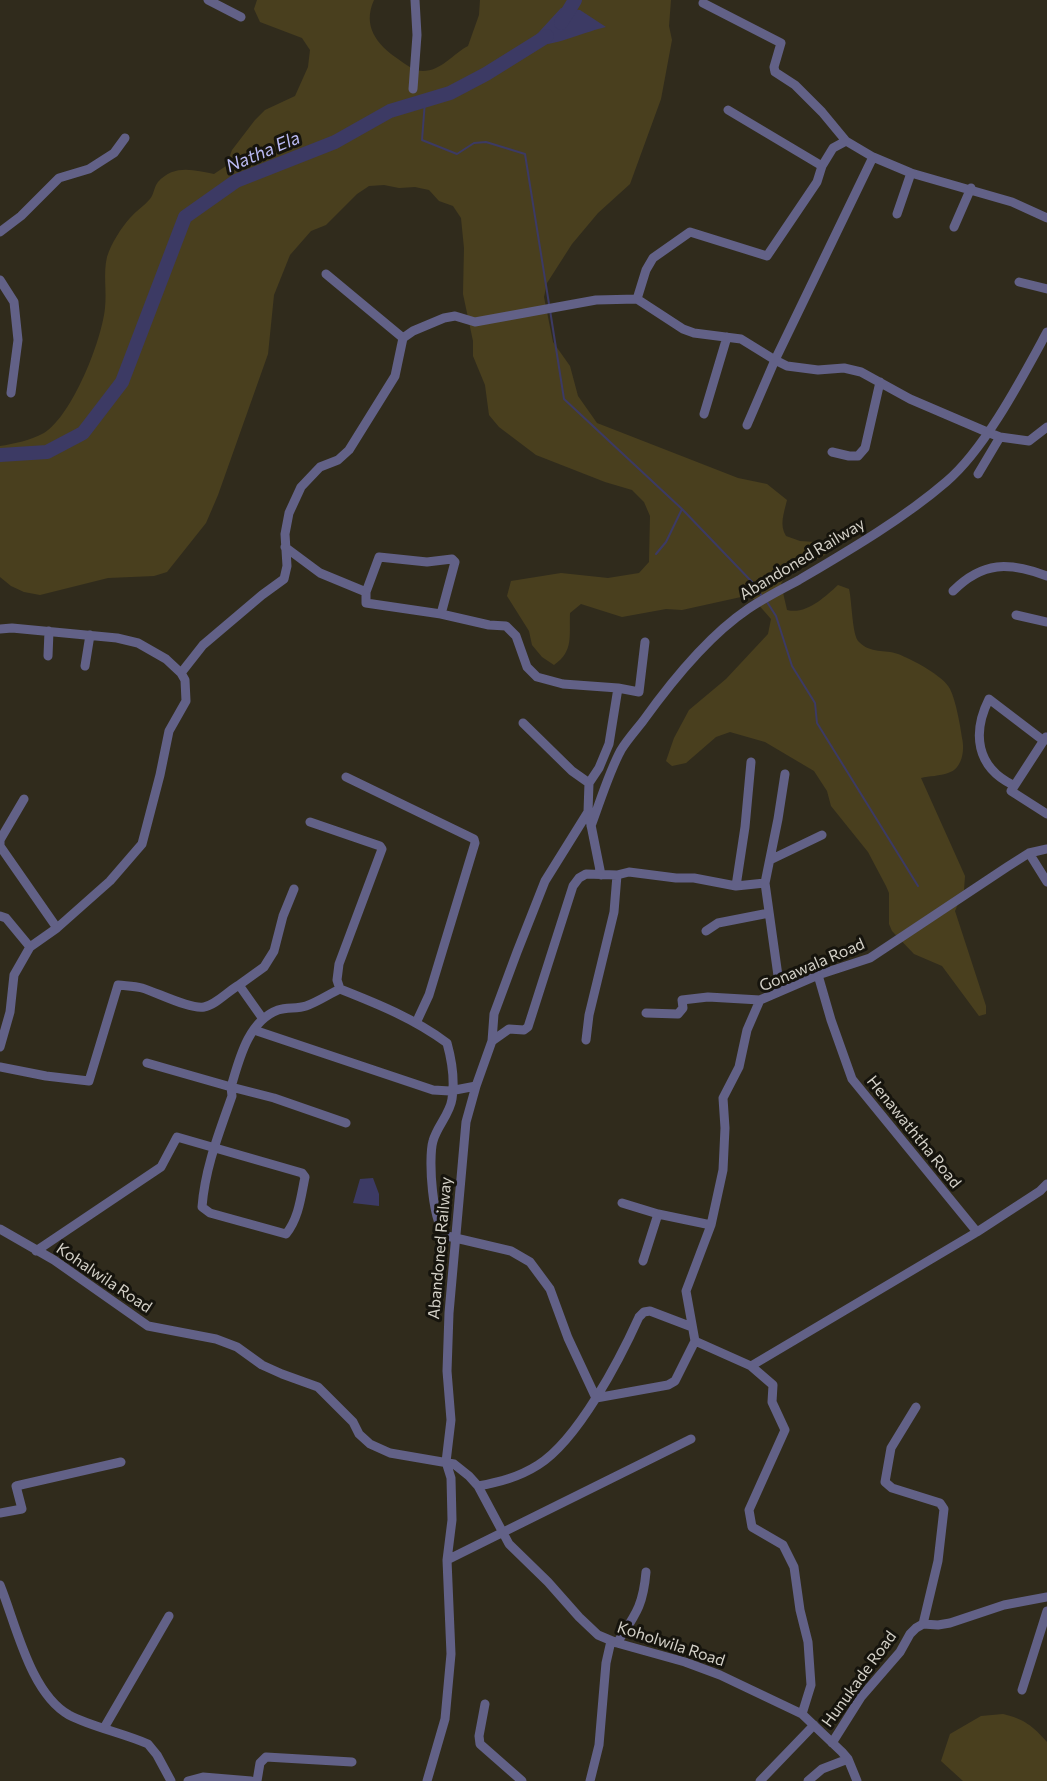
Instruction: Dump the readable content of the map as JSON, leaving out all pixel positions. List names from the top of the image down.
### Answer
{
  "streets": {
    "street": [
      "Abandoned Railway",
      "Gonawala Road",
      "Henawaththa Road",
      "Kohalwila Road",
      "Koholwila Road",
      "Hunukade Road"
    ]
  },
  "crossings": [
    ["Abandoned Railway", "Kohalwila Road"],
    ["Abandoned Railway", "Koholwila Road"],
    ["Gonawala Road", "Henawaththa Road"],
    ["Kohalwila Road", "Koholwila Road"],
    ["Koholwila Road", "Hunukade Road"]
  ],
  "water": ["Natha Ela"]
}
